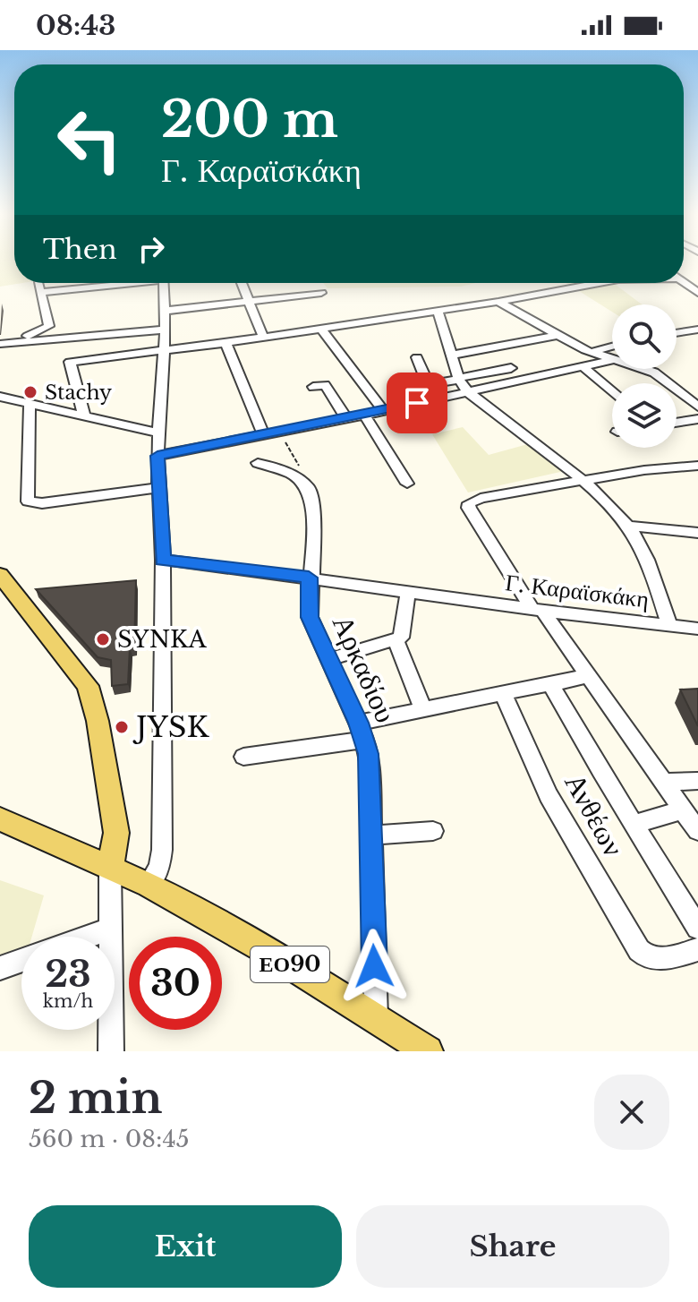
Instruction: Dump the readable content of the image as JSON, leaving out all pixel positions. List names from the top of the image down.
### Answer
{
  "streets": {
    "main road": ["ΕΟ90"],
    "street": ["Γ. Καραϊσκάκη", "Αρκαδίου", "Ανθέων"]
  },
  "crossings": [
    ["Γ. Καραϊσκάκη", "Αρκαδίου"],
    ["Αρκαδίου", "ΕΟ90"]
  ],
  "places": ["Stachy", "SYNKA", "JYSK"],
  "page": {
    "status": "08:43",
    "turn": ["200 m", "Γ. Καραϊσκάκη"],
    "then": "Then",
    "speed": "23 km/h",
    "limit": "30",
    "heading": ["2 min", "560 m · 08:45"],
    "buttons": ["Exit", "Share"]
  }
}
